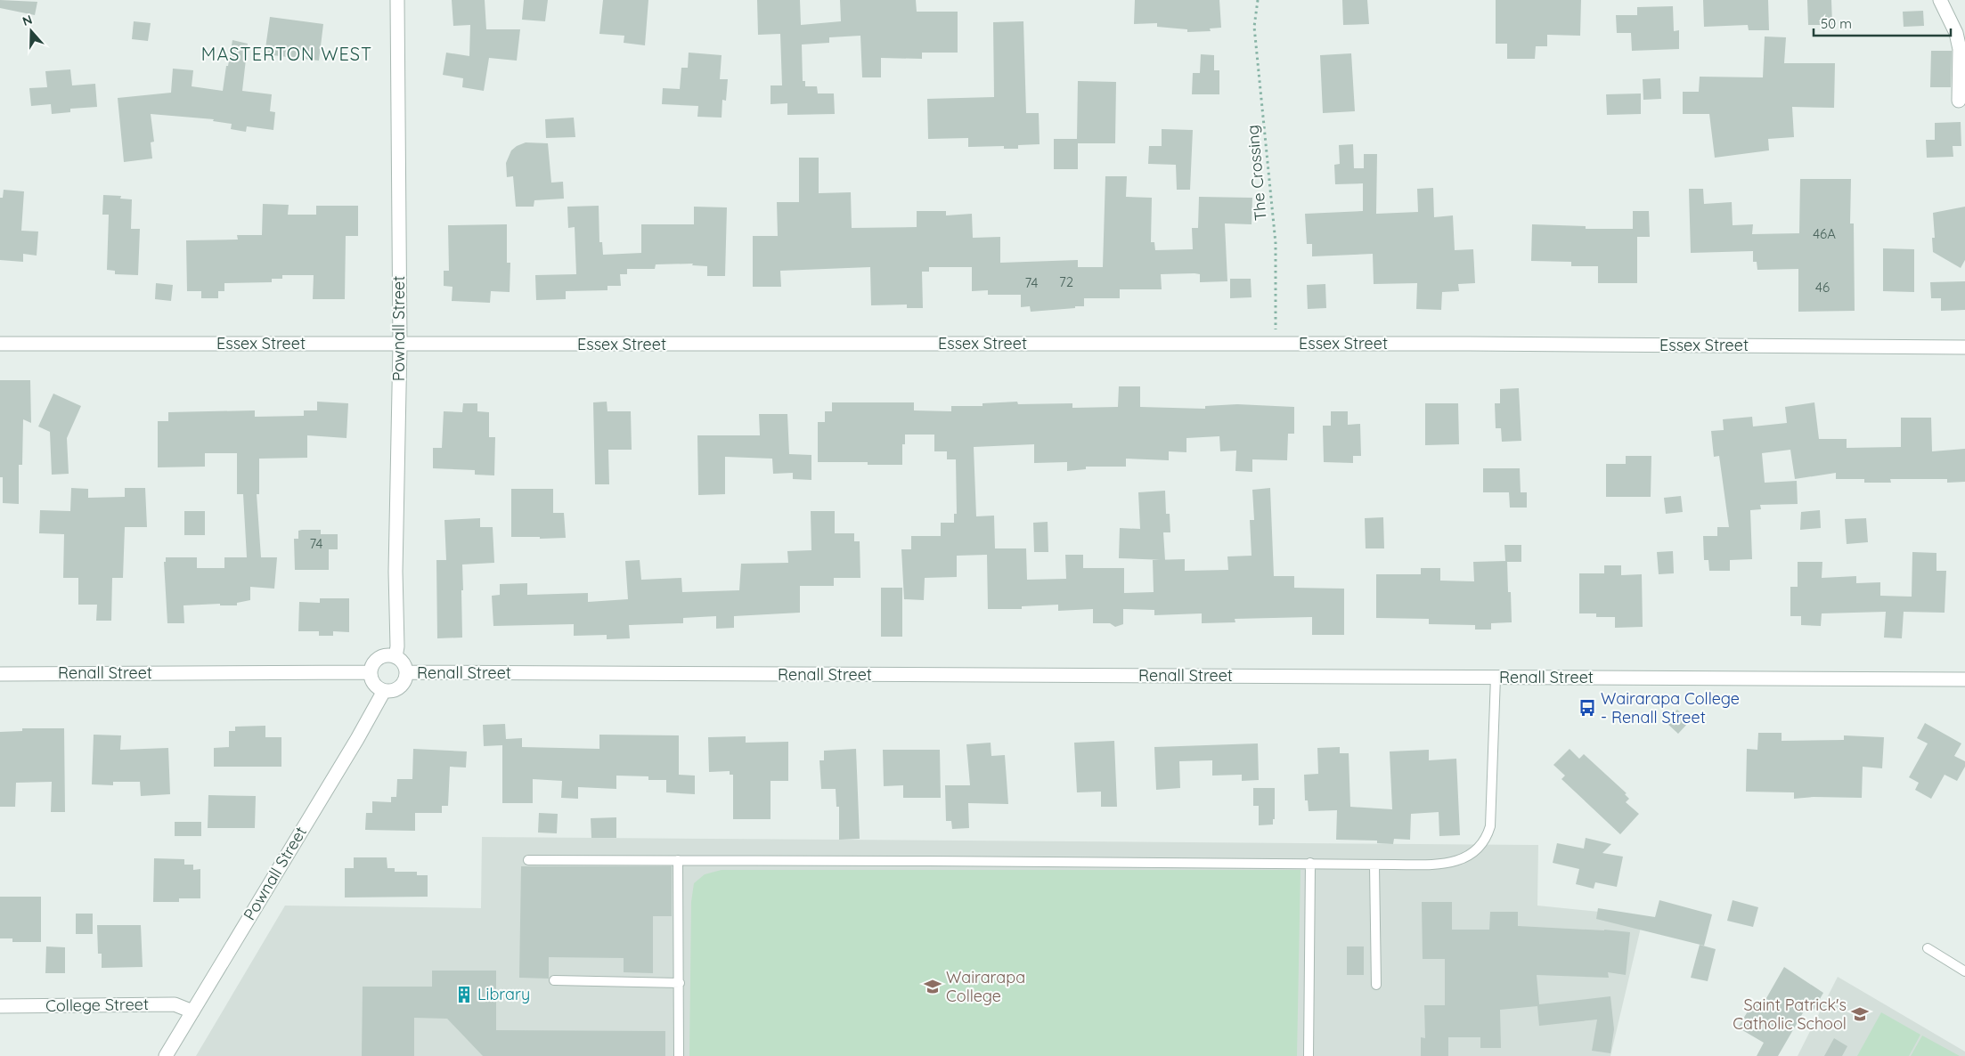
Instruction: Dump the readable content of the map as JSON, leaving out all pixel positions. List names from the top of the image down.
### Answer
{
  "streets": {
    "street": [
      "Pownall Street",
      "Essex Street",
      "Renall Street",
      "College Street"
    ],
    "path": ["The Crossing"]
  },
  "crossings": [
    ["The Crossing", "Essex Street"],
    ["Pownall Street", "Essex Street"],
    ["Pownall Street", "Renall Street"],
    ["Pownall Street", "College Street"]
  ],
  "districts": ["MASTERTON WEST"],
  "places": {
    "bus stop": ["Wairarapa College - Renall Street"],
    "school or university": ["Wairarapa College", "Saint Patrick's Catholic School"],
    "building": ["Library"]
  },
  "house_numbers": [
    "46A",
    "72",
    "74",
    "46",
    "74"
  ],
  "scale_bar": "50 m",
  "north": "top"
}
